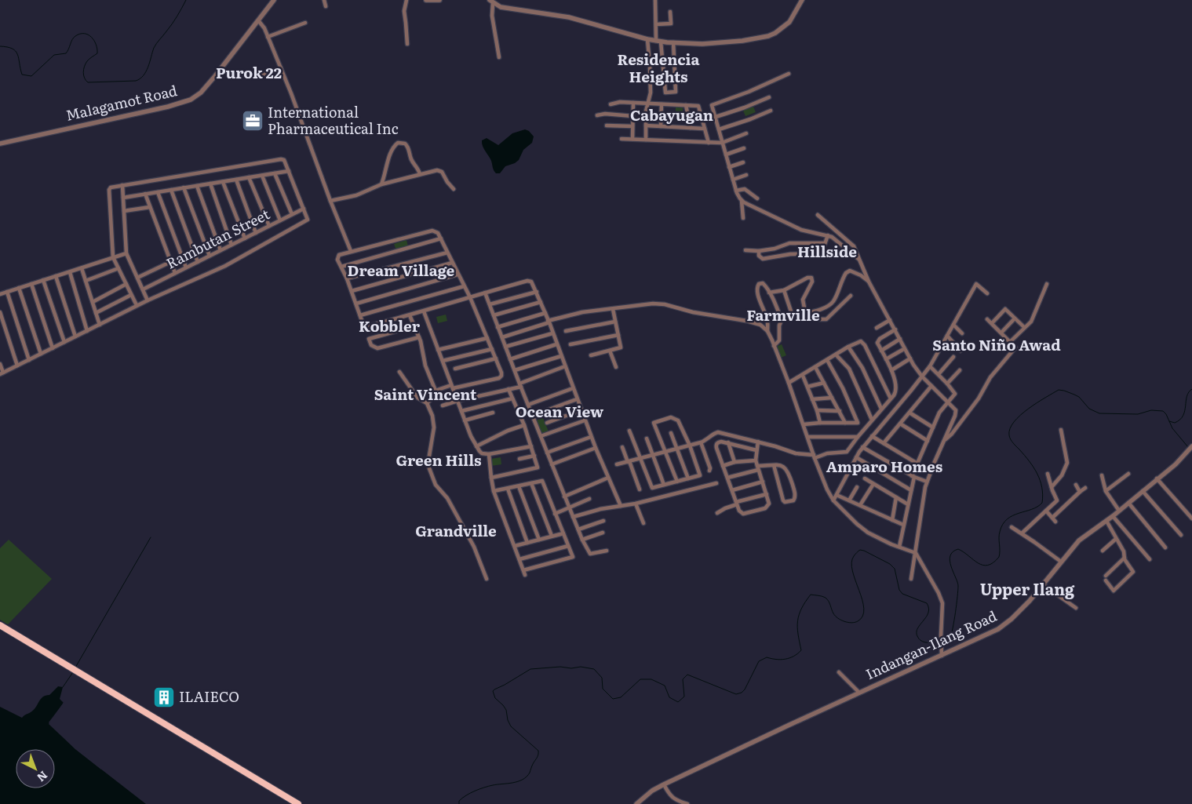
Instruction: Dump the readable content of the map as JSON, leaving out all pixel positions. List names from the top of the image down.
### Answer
{
  "streets": {
    "street": ["Malagamot Road", "Rambutan Street", "Indangan-Ilang Road"]
  },
  "districts": [
    "Residencia Heights",
    "Purok 22",
    "Cabayugan",
    "Hillside",
    "Dream Village",
    "Farmville",
    "Kobbler",
    "Santo Niño Awad",
    "Saint Vincent",
    "Ocean View",
    "Green Hills",
    "Amparo Homes",
    "Grandville",
    "Upper Ilang"
  ],
  "places": {
    "office": ["International Pharmaceutical Inc"],
    "building": ["ILAIECO"]
  },
  "north": "bottom right"
}
